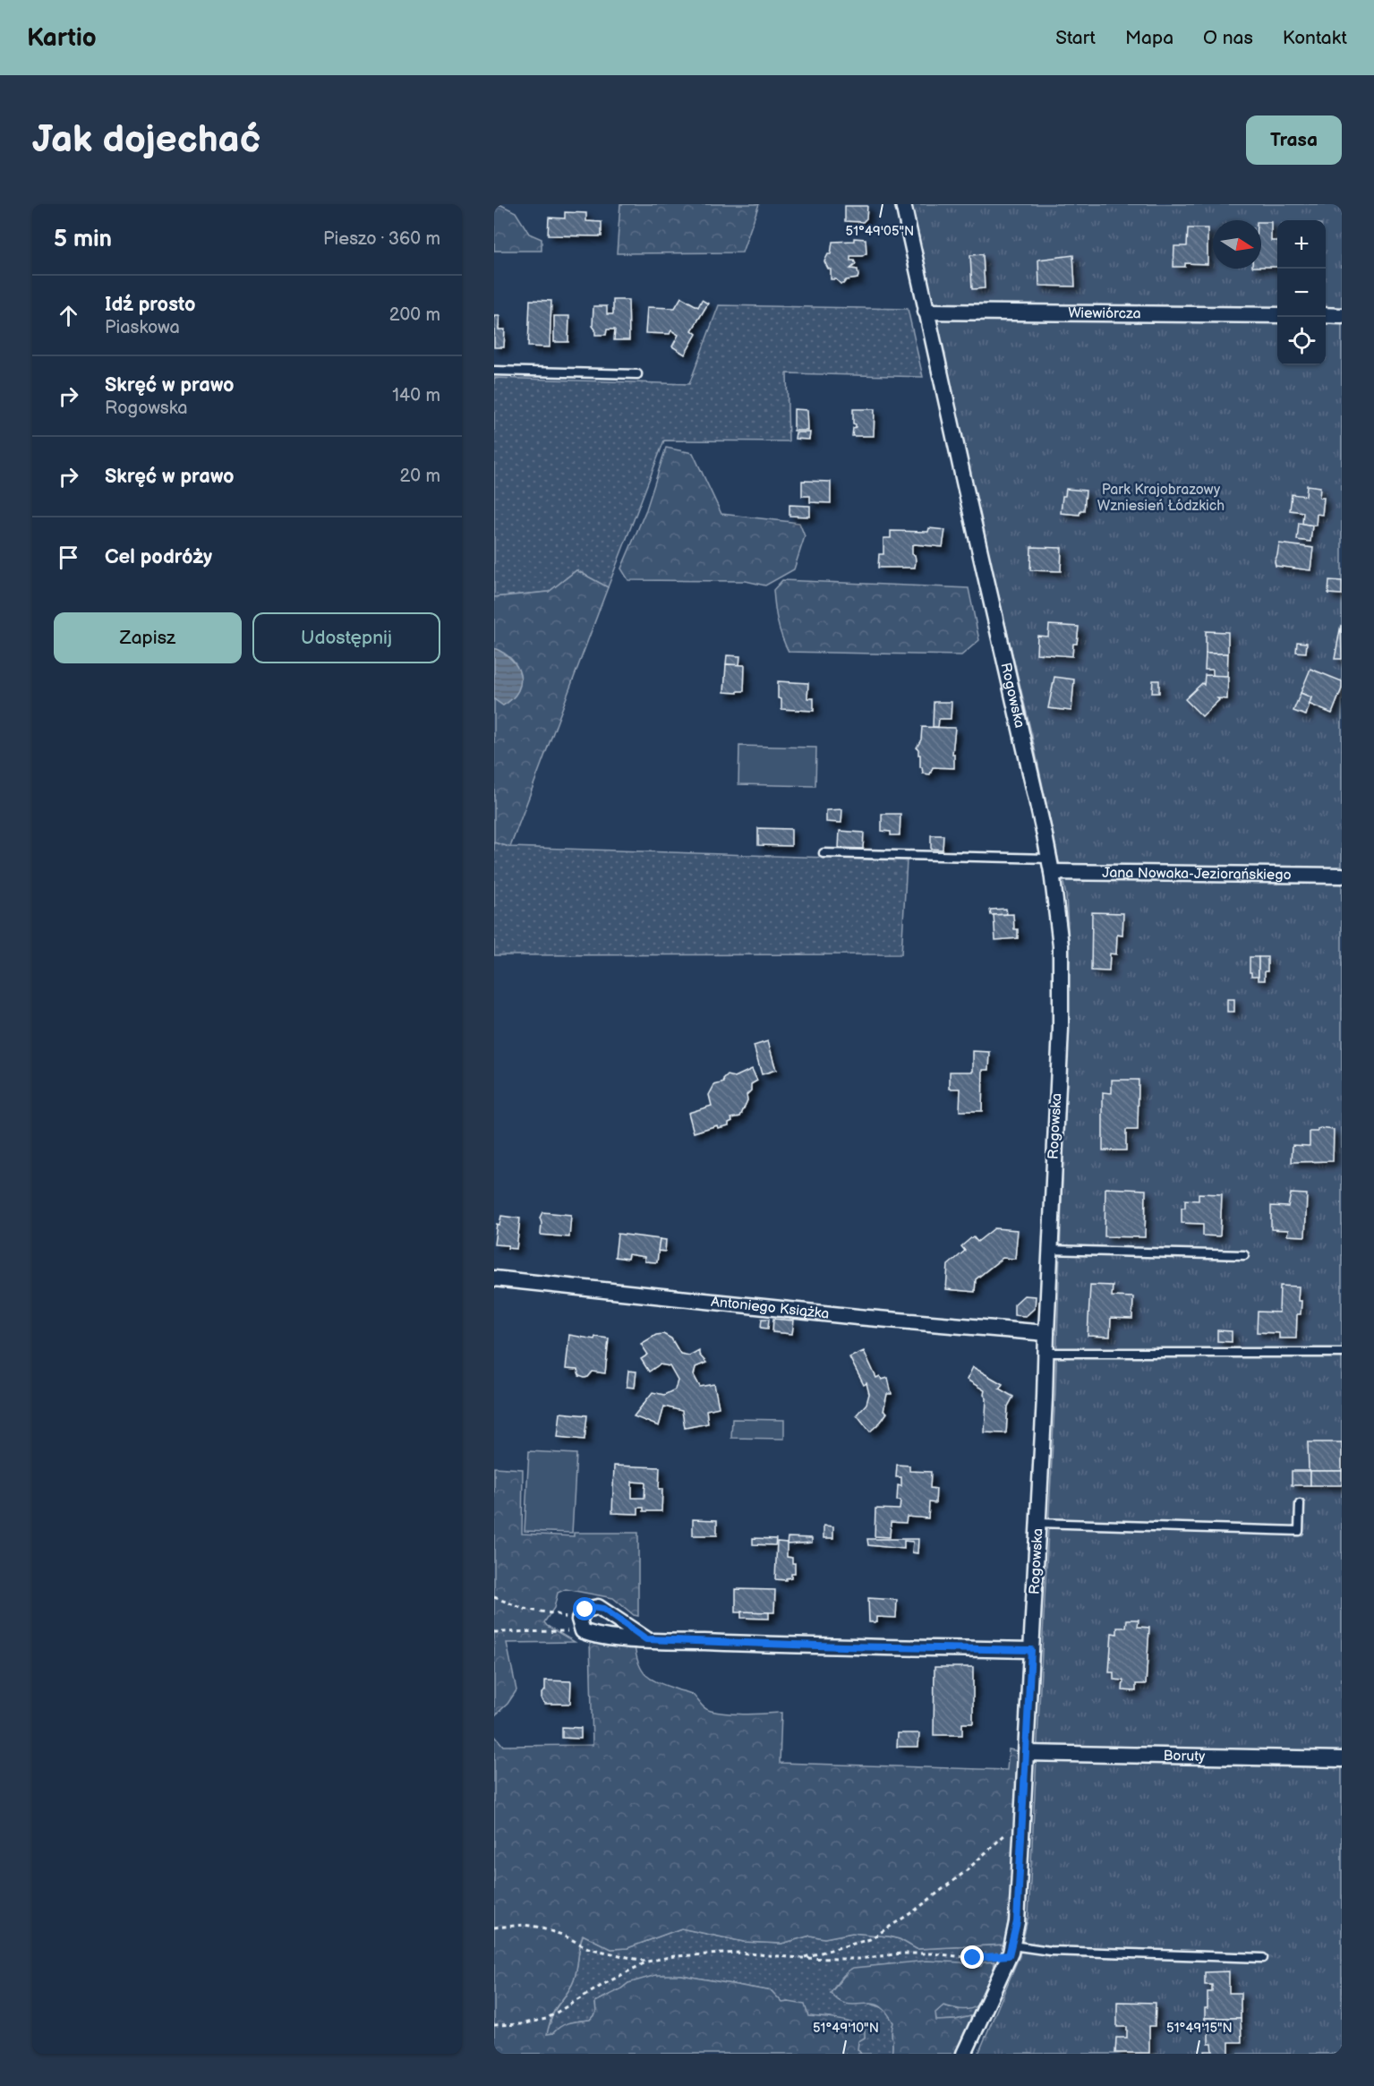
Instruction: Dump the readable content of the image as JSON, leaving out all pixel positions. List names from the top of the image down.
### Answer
{
  "streets": {
    "street": [
      "Wiewiórcza",
      "Rogowska",
      "Jana Nowaka-Jeziorańskiego",
      "Antoniego Książka",
      "Boruty"
    ]
  },
  "crossings": [
    ["Wiewiórcza", "Rogowska"],
    ["Rogowska", "Jana Nowaka-Jeziorańskiego"],
    ["Rogowska", "Antoniego Książka"],
    ["Rogowska", "Boruty"]
  ],
  "parks": ["Park Krajobrazowy Wzniesień Łódzkich"],
  "north": "right",
  "page": {
    "header": "Kartio",
    "nav": [
      "Start",
      "Mapa",
      "O nas",
      "Kontakt"
    ],
    "buttons": [
      "Trasa",
      ["Zapisz", "Udostępnij"]
    ],
    "title": "Jak dojechać",
    "heading": ["5 min", "Pieszo · 360 m"],
    "map_buttons": ["+", "−"],
    "list": [
      ["Idź prosto", "Piaskowa", "200 m"],
      ["Skręć w prawo", "Rogowska", "140 m"],
      ["Skręć w prawo", "20 m"],
      "Cel podróży"
    ]
  },
  "coordinates": ["51°49'05\"N", "51°49'10\"N", "51°49'15\"N"]
}
